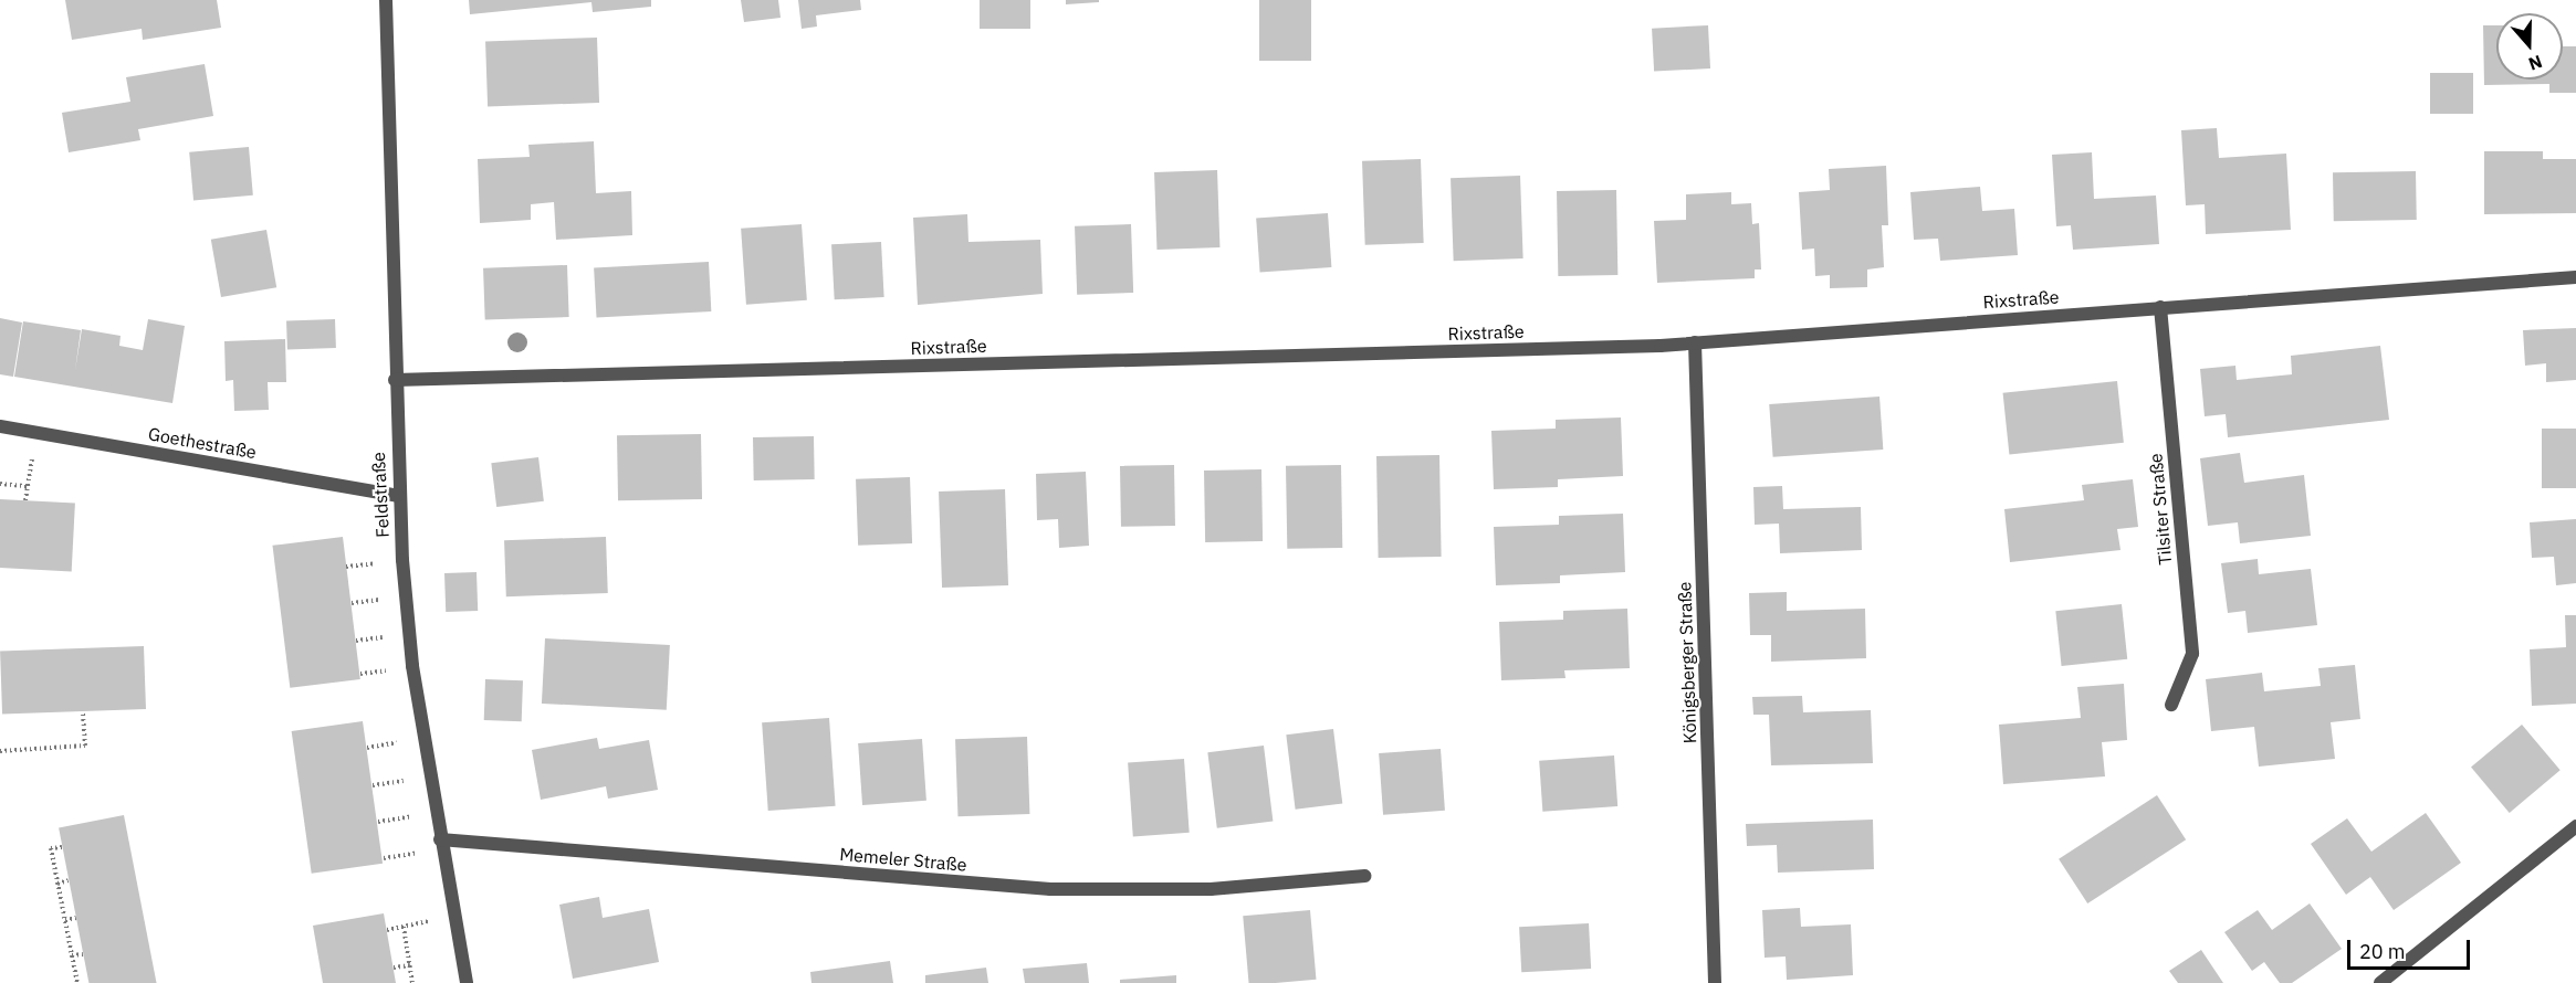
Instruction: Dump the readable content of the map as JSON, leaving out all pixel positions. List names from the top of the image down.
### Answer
{
  "streets": {
    "street": [
      "Rixstraße",
      "Goethestraße",
      "Feldstraße",
      "Tilsiter Straße",
      "Königsberger Straße",
      "Memeler Straße"
    ]
  },
  "crossings": [
    ["Rixstraße", "Feldstraße"],
    ["Rixstraße", "Tilsiter Straße"],
    ["Rixstraße", "Königsberger Straße"],
    ["Goethestraße", "Feldstraße"],
    ["Feldstraße", "Memeler Straße"]
  ],
  "scale_bar": "20 m",
  "north": "bottom"
}
